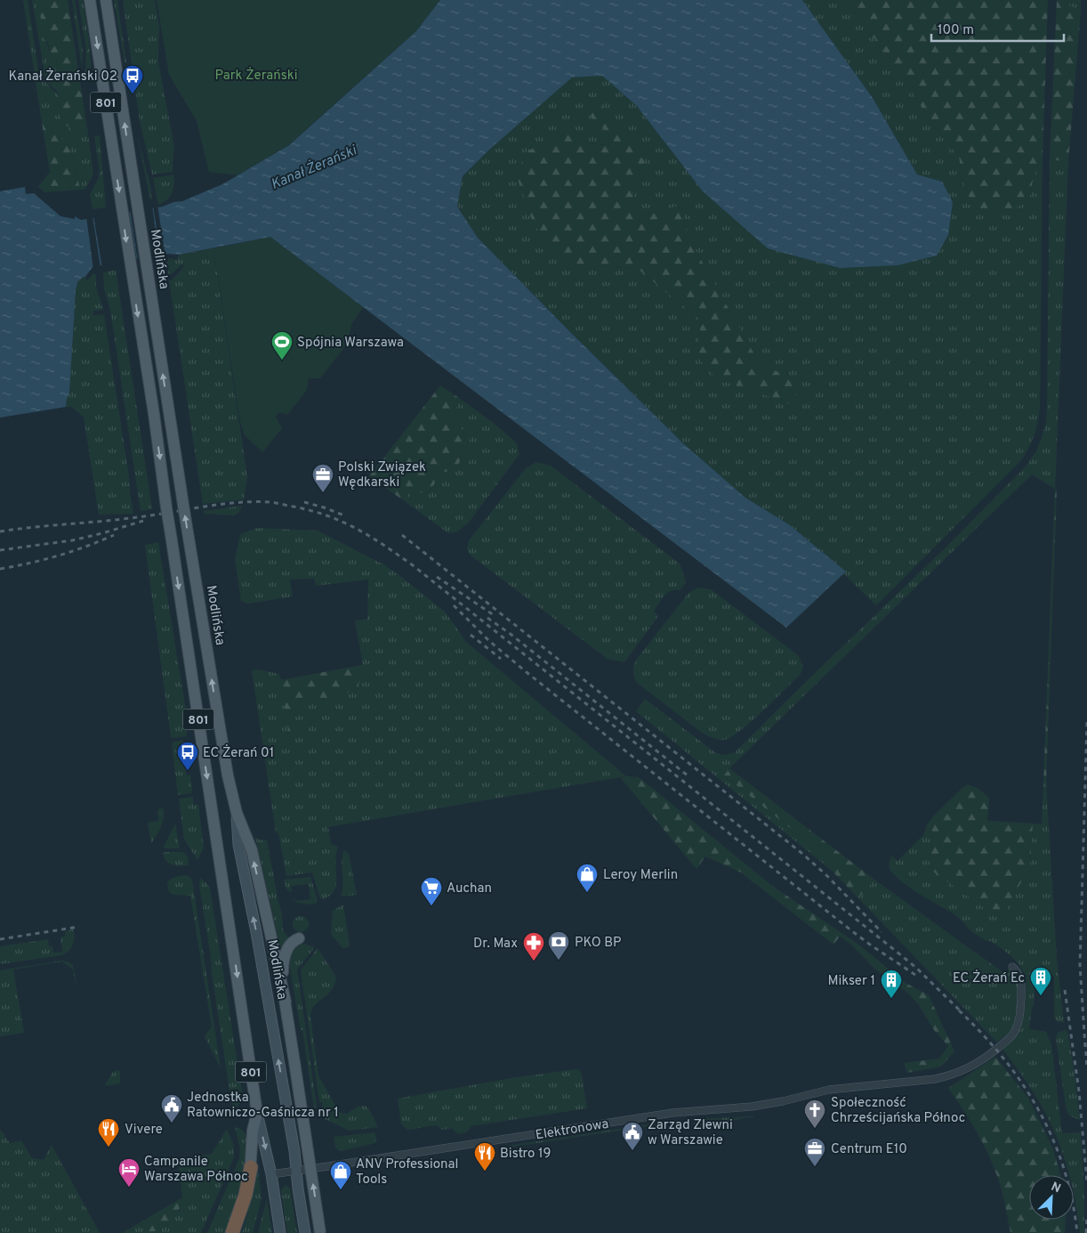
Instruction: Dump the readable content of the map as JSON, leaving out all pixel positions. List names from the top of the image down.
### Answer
{
  "streets": {
    "main road": ["801", "Modlińska"],
    "street": ["Elektronowa"]
  },
  "crossings": [
    ["801", "Elektronowa"],
    ["Modlińska", "Elektronowa"]
  ],
  "water": ["Kanał Żerański"],
  "parks": ["Park Żerański"],
  "places": {
    "bus stop": ["Kanał Żerański 02", "EC Żerań 01"],
    "sports": ["Spójnia Warszawa"],
    "office": ["Polski Związek Wędkarski", "Centrum E10"],
    "shop": ["Leroy Merlin", "ANV Professional Tools"],
    "supermarket": ["Auchan"],
    "bank": ["PKO BP"],
    "pharmacy": ["Dr. Max"],
    "building": ["EC Żerań Ec", "Mikser 1"],
    "public building": ["Jednostka Ratowniczo-Gaśnicza nr 1", "Zarząd Zlewni w Warszawie"],
    "church": ["Społeczność Chrześcijańska Północ"],
    "restaurant": ["Vivere", "Bistro 19"],
    "hotel": ["Campanile Warszawa Północ"]
  },
  "scale_bar": "100 m",
  "north": "top right"
}
